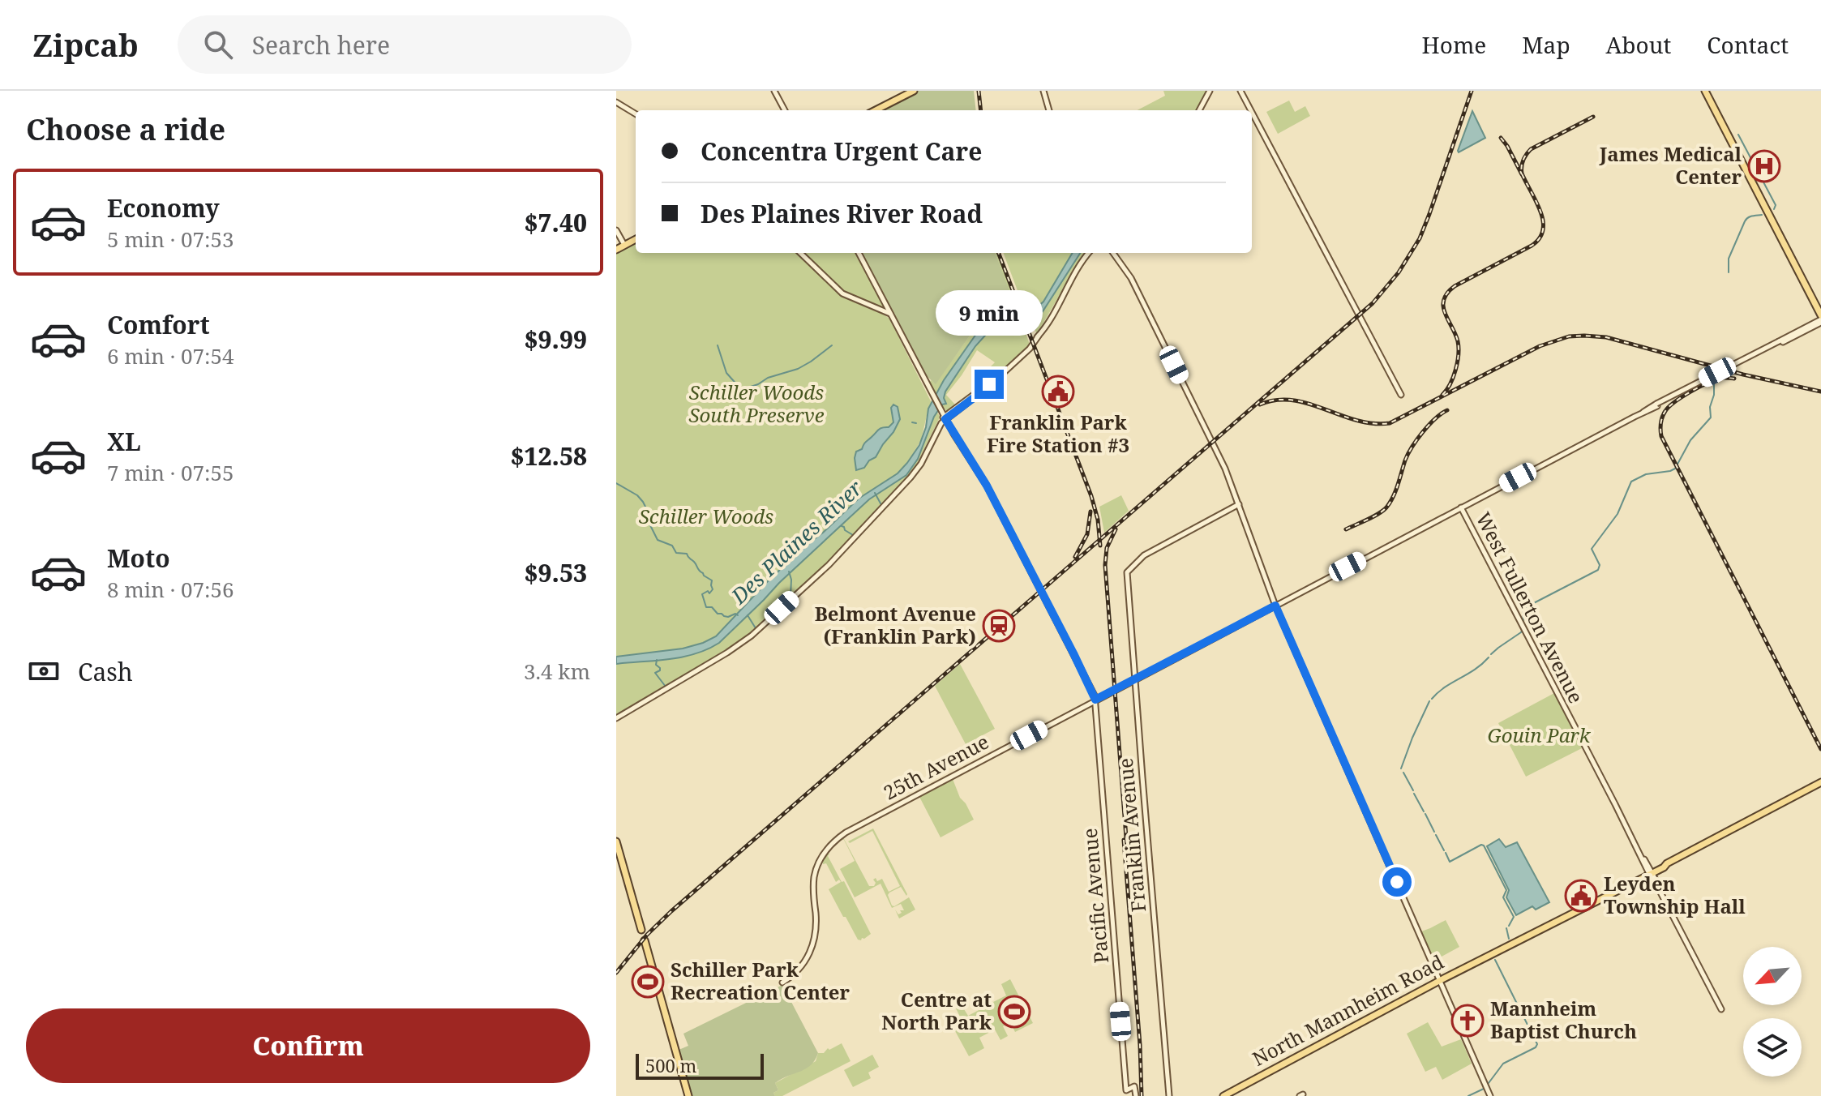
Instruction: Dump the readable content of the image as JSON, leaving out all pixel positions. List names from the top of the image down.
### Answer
{
  "streets": {
    "main road": [
      "West Fullerton Avenue",
      "25th Avenue",
      "Franklin Avenue",
      "Pacific Avenue",
      "North Mannheim Road"
    ]
  },
  "crossings": [
    ["West Fullerton Avenue", "25th Avenue"],
    ["West Fullerton Avenue", "North Mannheim Road"],
    ["25th Avenue", "Franklin Avenue"],
    ["25th Avenue", "Pacific Avenue"]
  ],
  "water": ["Des Plaines River"],
  "parks": ["Schiller Woods South Preserve", "Schiller Woods", "Gouin Park"],
  "places": {
    "hospital": ["James Medical Center"],
    "public building": ["Franklin Park Fire Station #3", "Leyden Township Hall"],
    "station": ["Belmont Avenue (Franklin Park)"],
    "sports": ["Schiller Park Recreation Center", "Centre at North Park"],
    "church": ["Mannheim Baptist Church"]
  },
  "scale_bar": "500 m",
  "north": "bottom left",
  "page": {
    "header": "Zipcab",
    "search": "Search here",
    "nav": [
      "Home",
      "Map",
      "About",
      "Contact"
    ],
    "heading": "Choose a ride",
    "banner": ["Concentra Urgent Care", "Des Plaines River Road"],
    "list": [
      {
        "name": "Economy",
        "note": "5 min · 07:53",
        "value": "$7.40"
      },
      {
        "name": "Comfort",
        "note": "6 min · 07:54",
        "value": "$9.99"
      },
      {
        "name": "XL",
        "note": "7 min · 07:55",
        "value": "$12.58"
      },
      {
        "name": "Moto",
        "note": "8 min · 07:56",
        "value": "$9.53"
      }
    ],
    "bubble": "9 min",
    "pay": ["Cash", "3.4 km"],
    "buttons": "Confirm",
    "scale": "500 m"
  }
}
